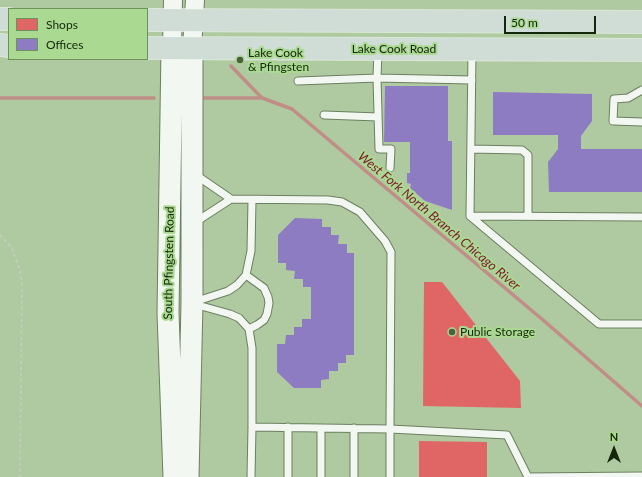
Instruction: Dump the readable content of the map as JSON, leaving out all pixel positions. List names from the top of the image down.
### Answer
{
  "streets": {
    "main road": ["Lake Cook Road", "South Pfingsten Road"]
  },
  "crossings": [
    ["Lake Cook Road", "South Pfingsten Road"]
  ],
  "water": ["West Fork North Branch Chicago River"],
  "places": ["Lake Cook & Pfingsten", "Public Storage"],
  "legend": ["Shops", "Offices"],
  "scale_bar": "50 m",
  "north": "top"
}
